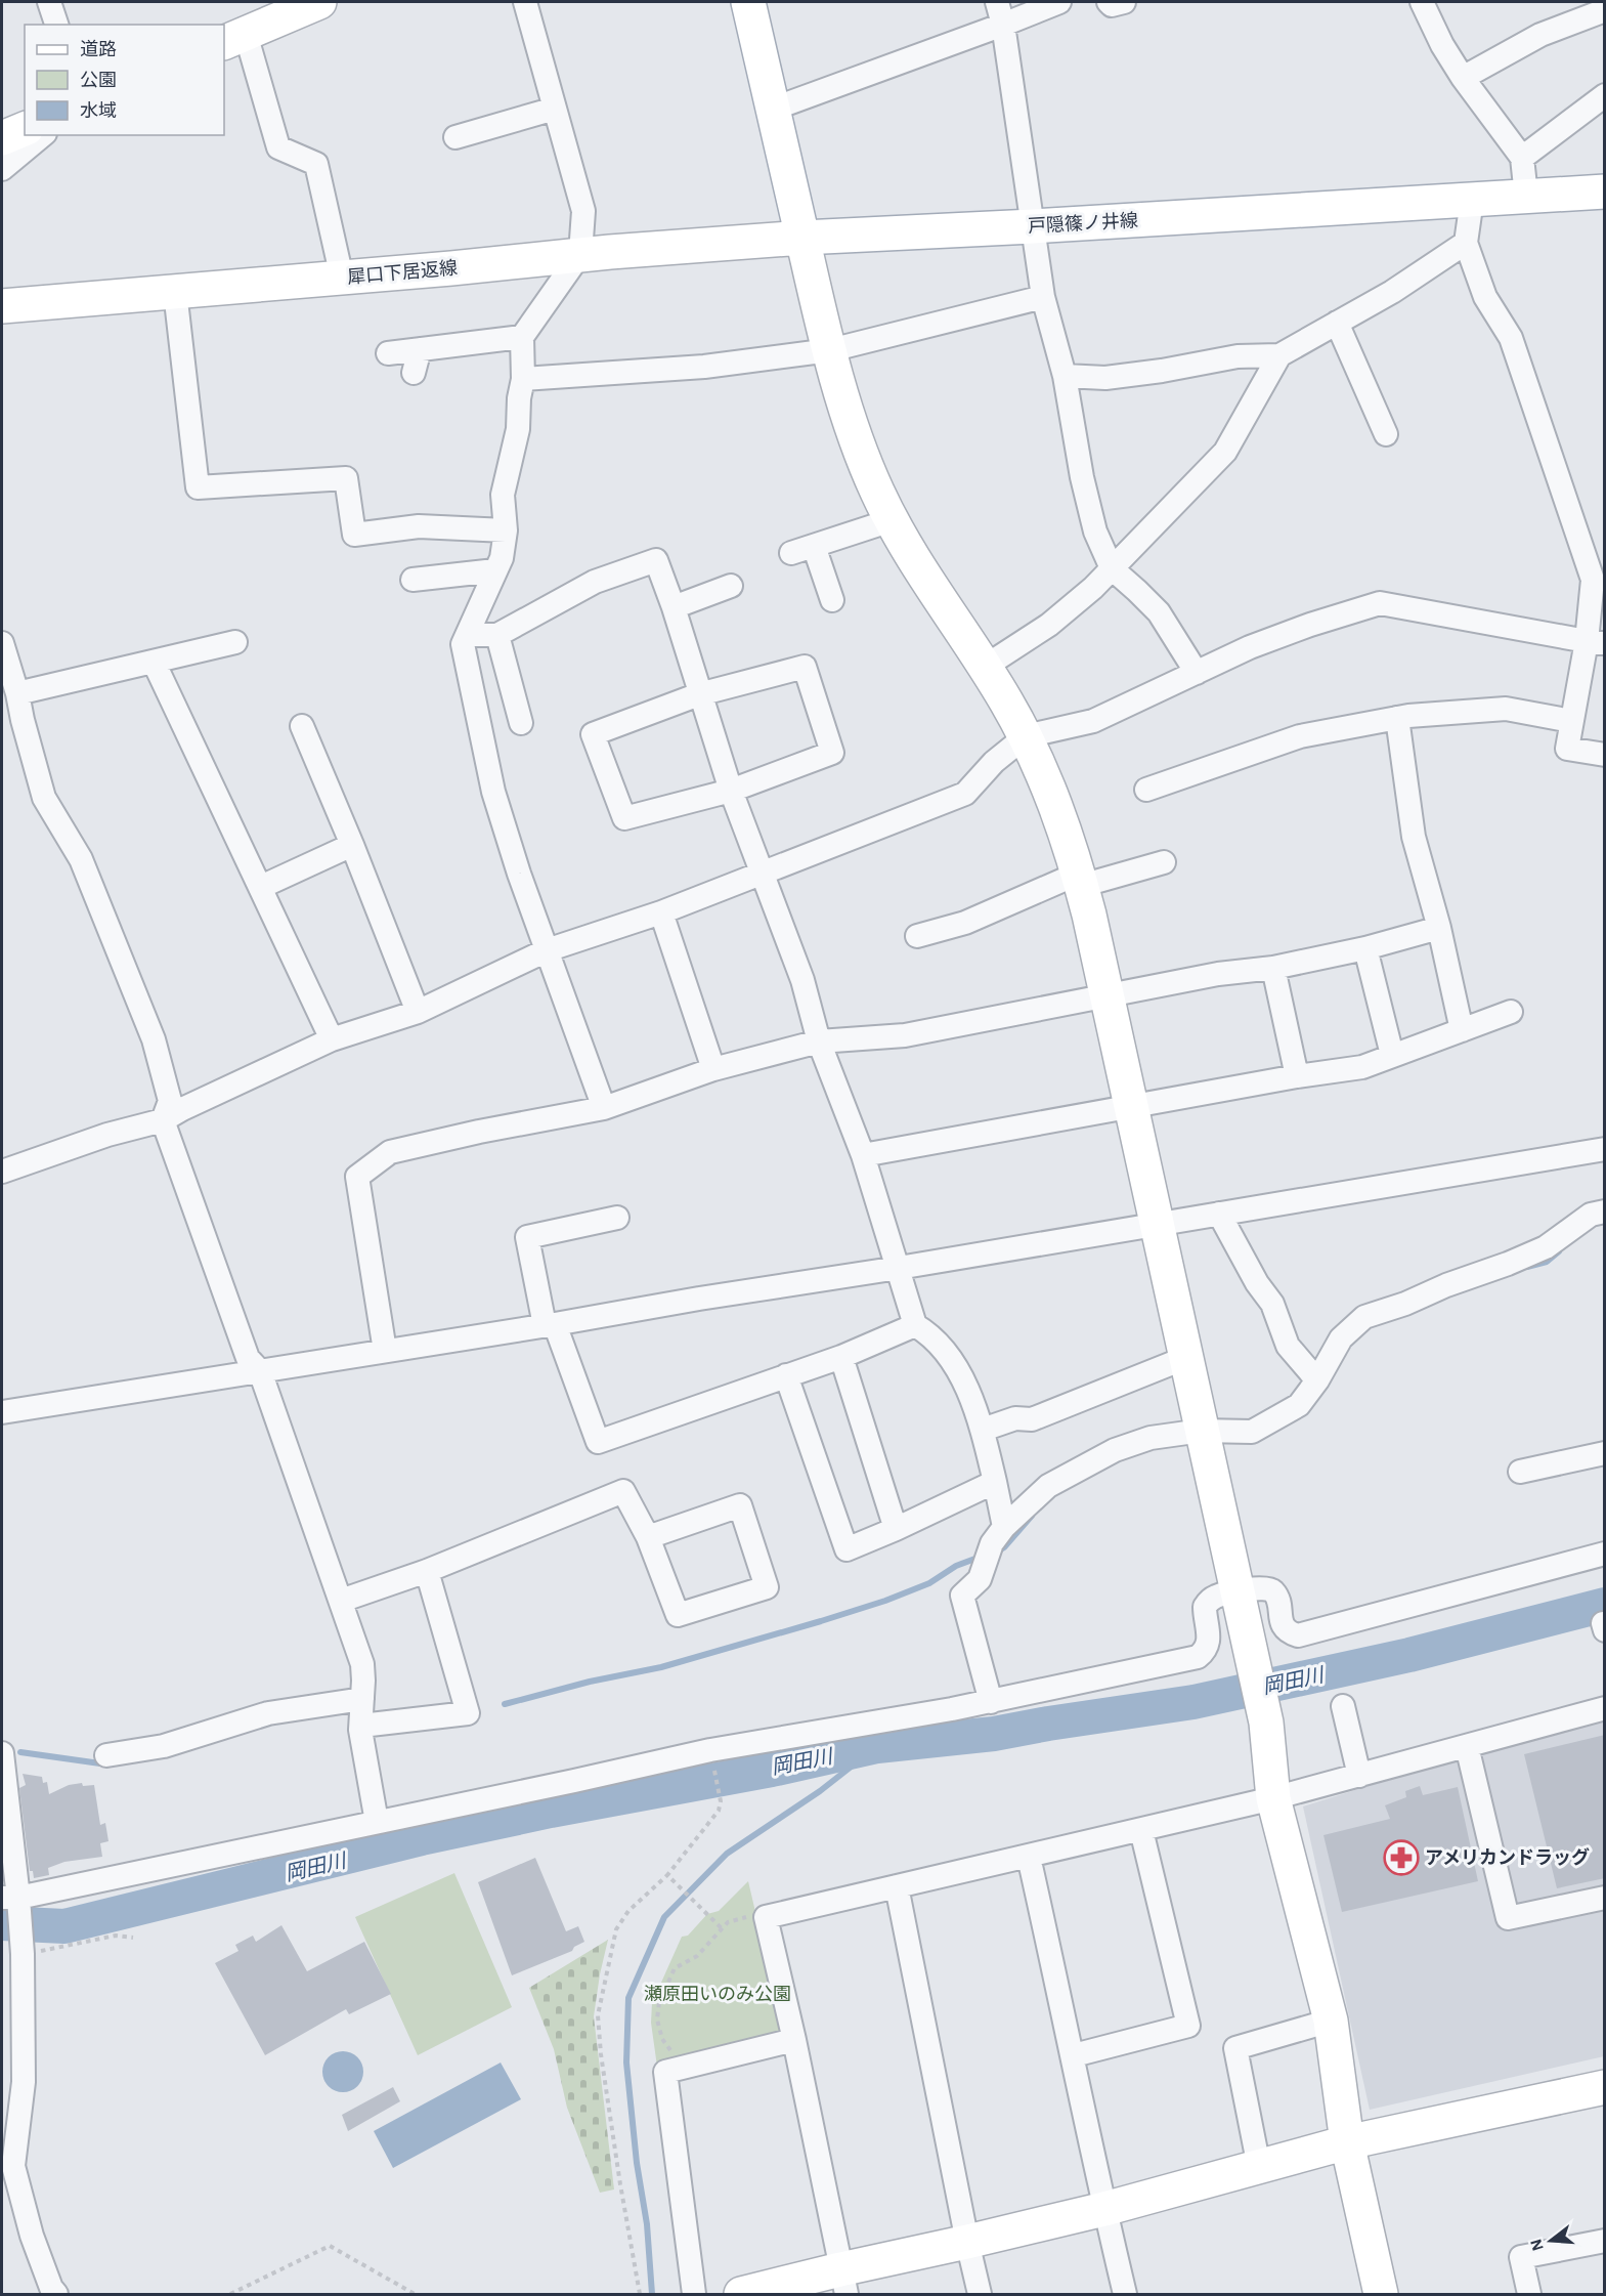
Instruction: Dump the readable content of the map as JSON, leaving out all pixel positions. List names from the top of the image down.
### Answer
{
  "streets": {
    "street": ["戸隠篠ノ井線", "犀口下居返線"]
  },
  "crossings": [
    ["戸隠篠ノ井線", "犀口下居返線"]
  ],
  "water": ["岡田川"],
  "parks": ["瀬原田いのみ公園"],
  "places": {
    "pharmacy": ["アメリカンドラッグ"]
  },
  "legend": ["道路", "公園", "水域"],
  "north": "left"
}
